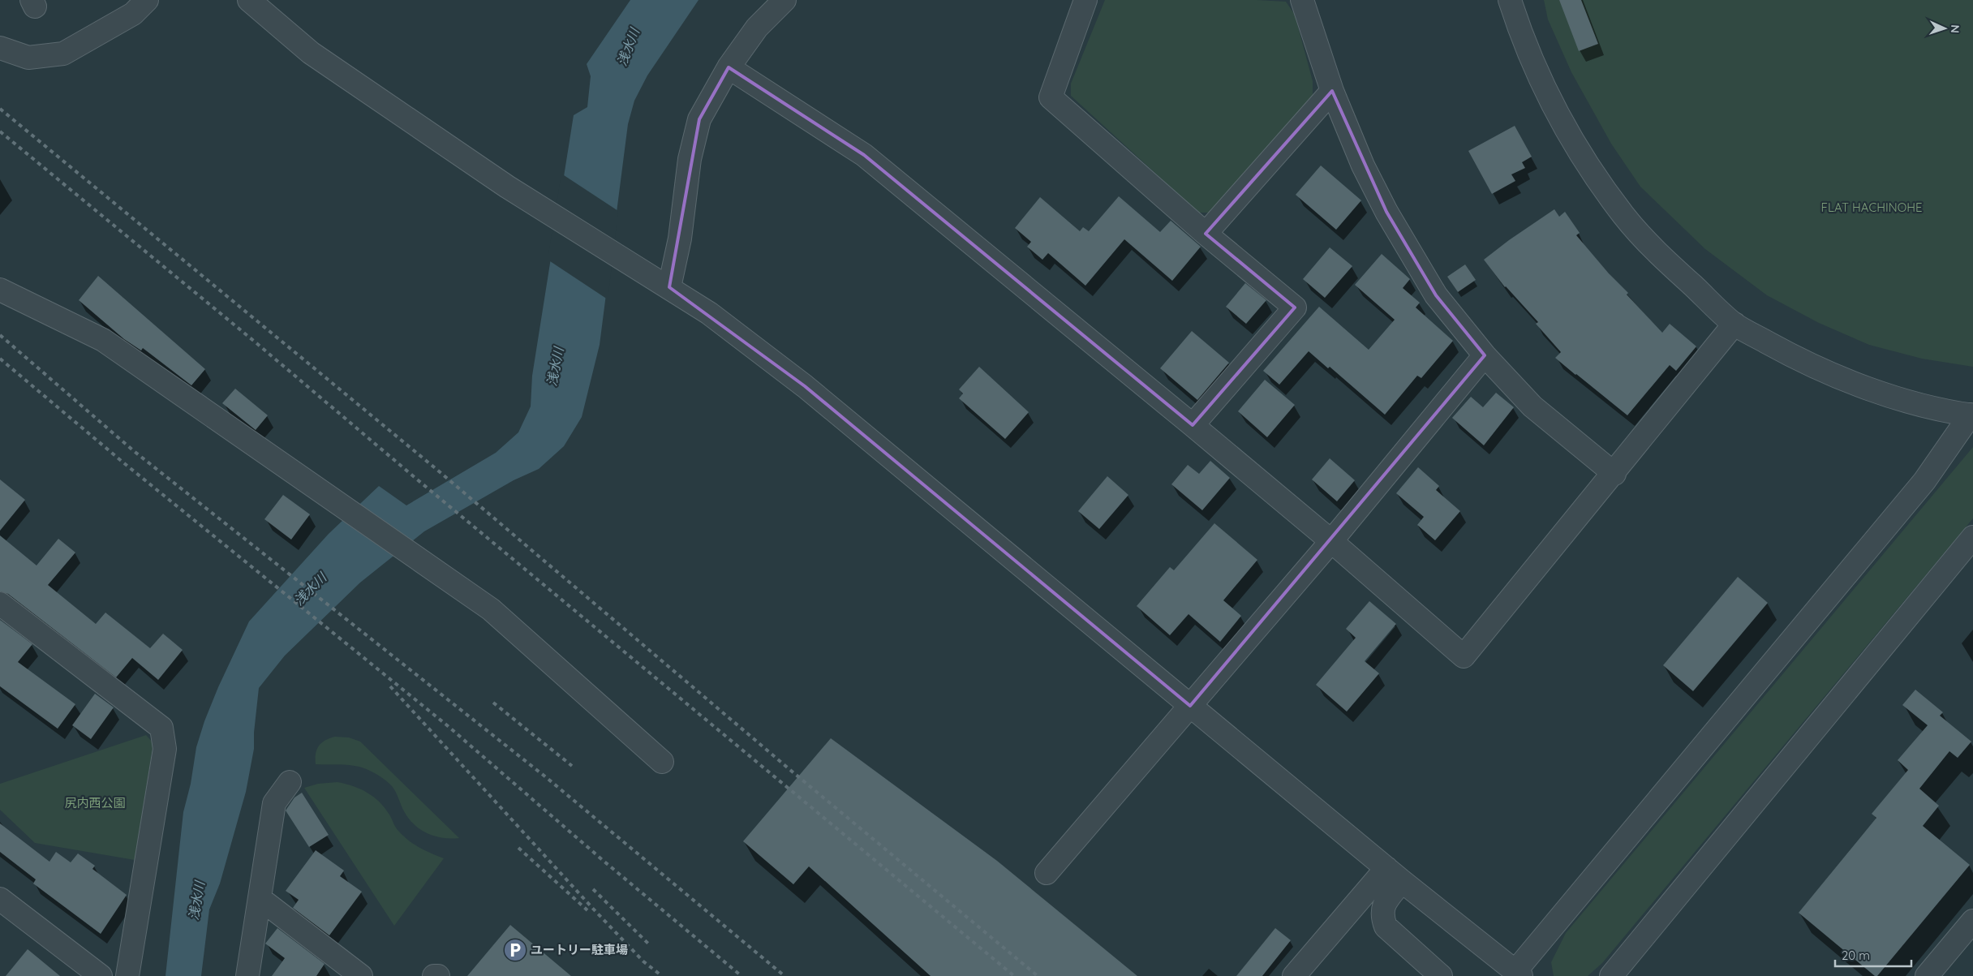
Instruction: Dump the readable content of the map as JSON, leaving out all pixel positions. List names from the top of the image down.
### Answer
{
  "water": ["浅水川"],
  "parks": ["FLAT HACHINOHE", "尻内西公園"],
  "places": {
    "parking": ["ユートリー駐車場"]
  },
  "scale_bar": "20 m",
  "north": "right"
}
